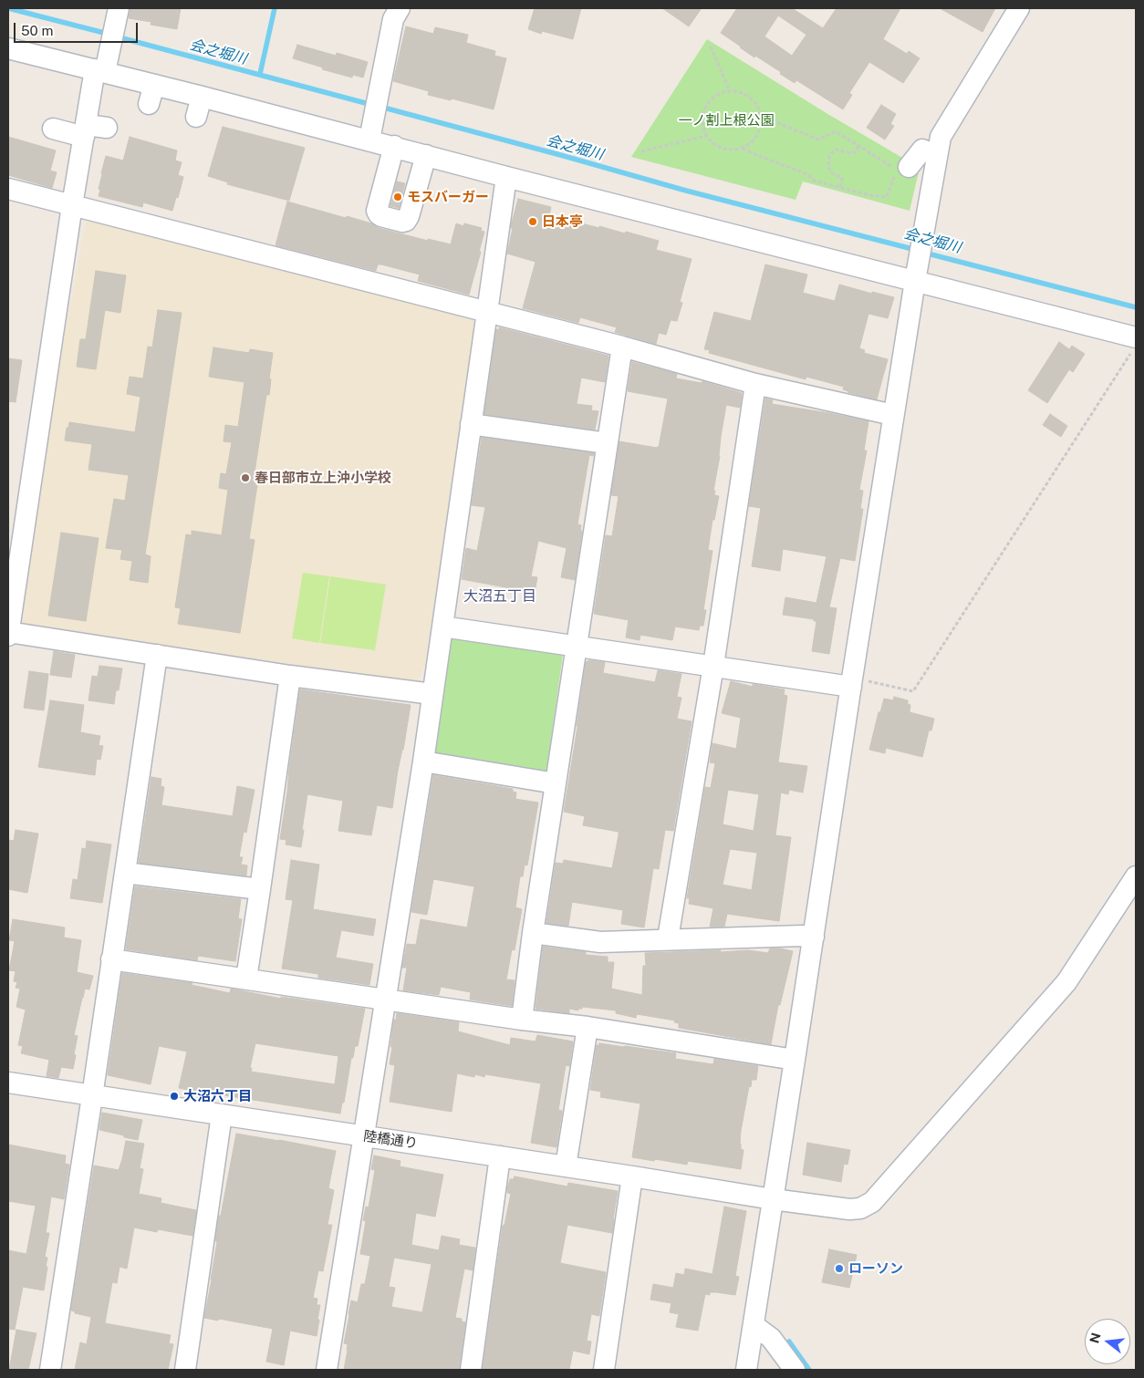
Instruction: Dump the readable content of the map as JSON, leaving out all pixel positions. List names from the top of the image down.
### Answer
{
  "streets": {
    "street": ["陸橋通り"]
  },
  "districts": ["大沼五丁目"],
  "water": ["会之堀川"],
  "parks": ["一ノ割上根公園"],
  "places": [
    "モスバーガー",
    "日本亭",
    "春日部市立上沖小学校",
    "大沼六丁目",
    "ローソン"
  ],
  "scale_bar": "50 m",
  "north": "left"
}
